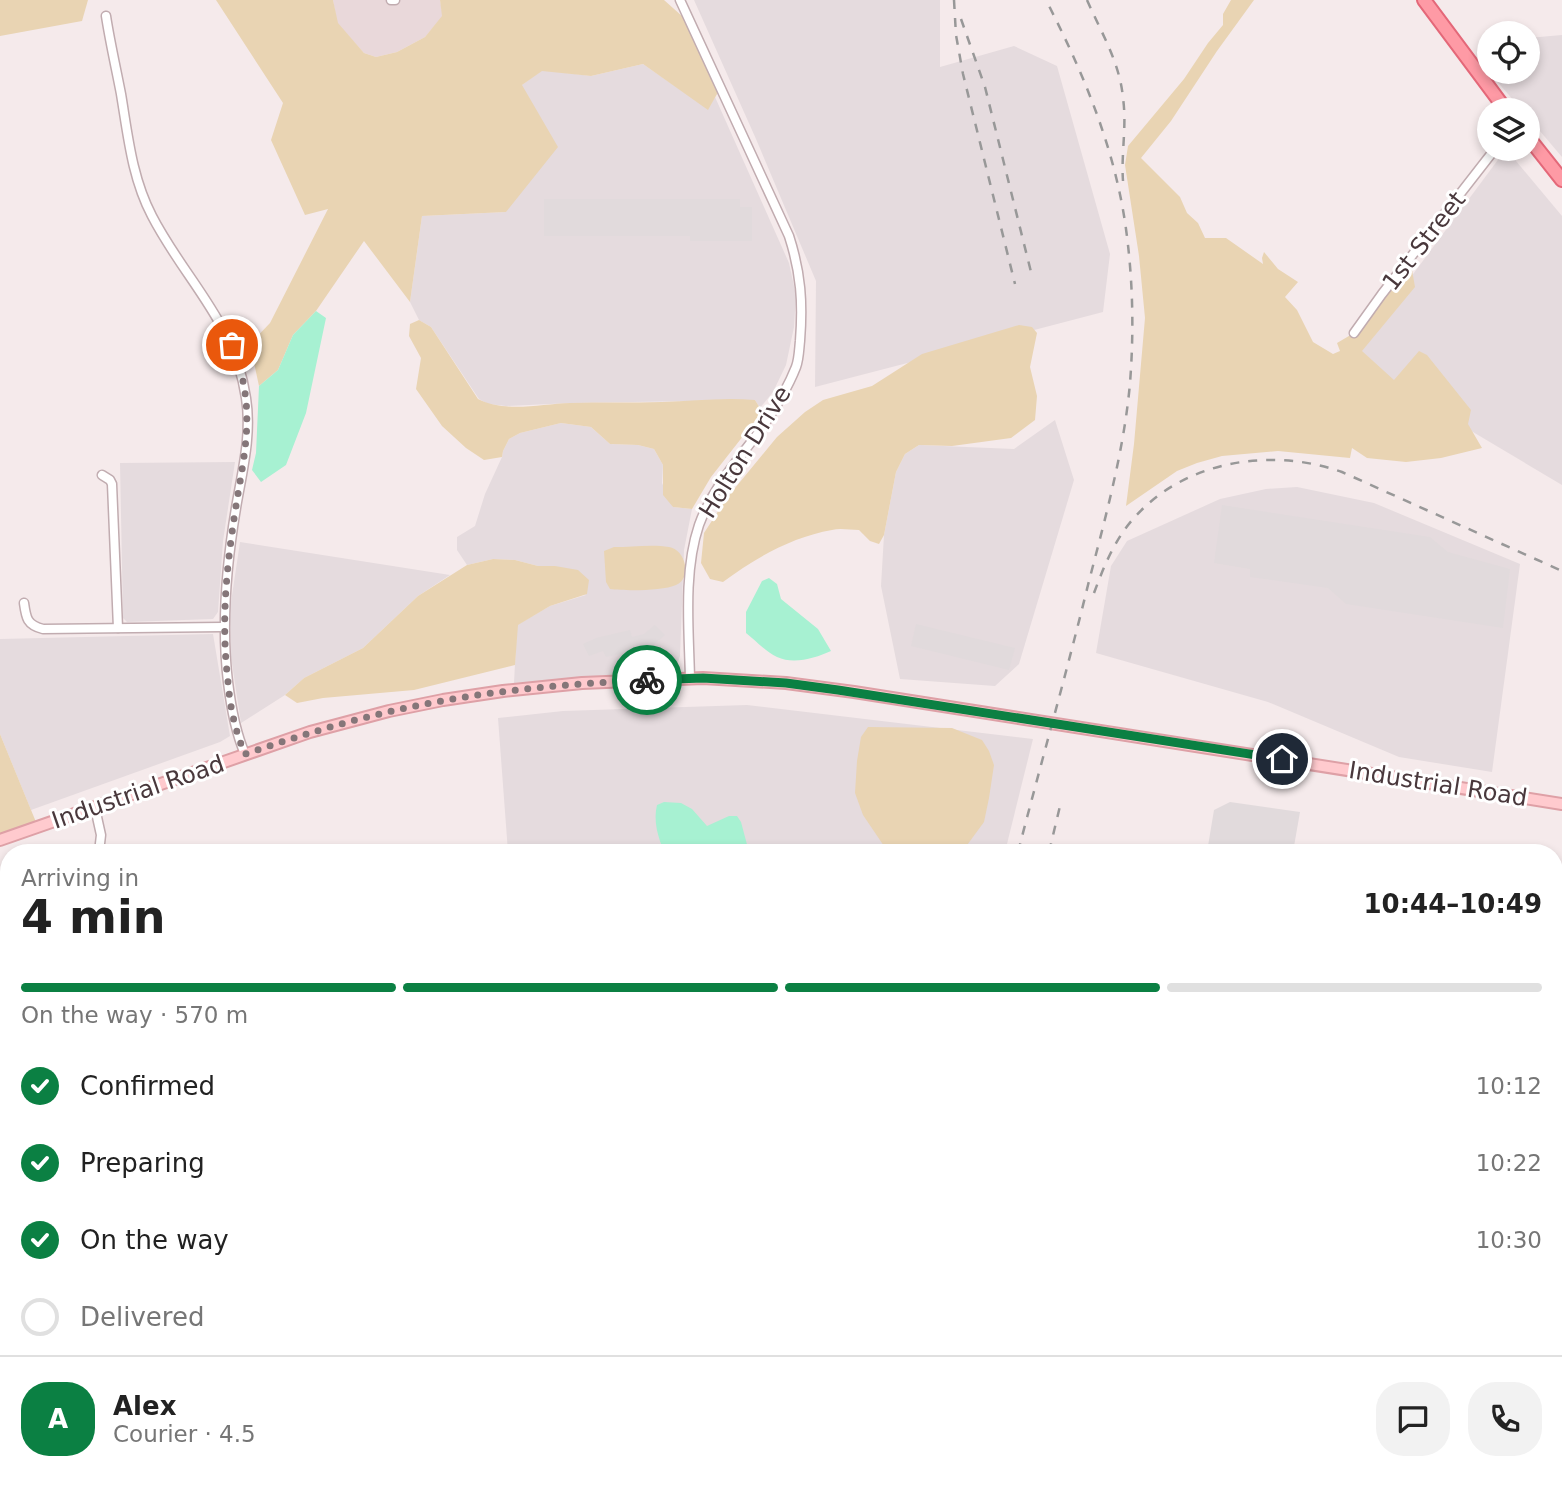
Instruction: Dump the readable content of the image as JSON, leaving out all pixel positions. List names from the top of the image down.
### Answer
{
  "streets": {
    "main road": ["Industrial Road"],
    "street": ["1st Street", "Holton Drive"]
  },
  "crossings": [
    ["Holton Drive", "Industrial Road"]
  ],
  "page": {
    "heading": ["4 min", "Arriving in", "10:44–10:49"],
    "panel": ["Alex", "Courier · 4.5"],
    "bar": "On the way · 570 m",
    "list": [
      ["Confirmed", "10:12"],
      ["Preparing", "10:22"],
      ["On the way", "10:30"],
      "Delivered"
    ],
    "round": "A"
  }
}
